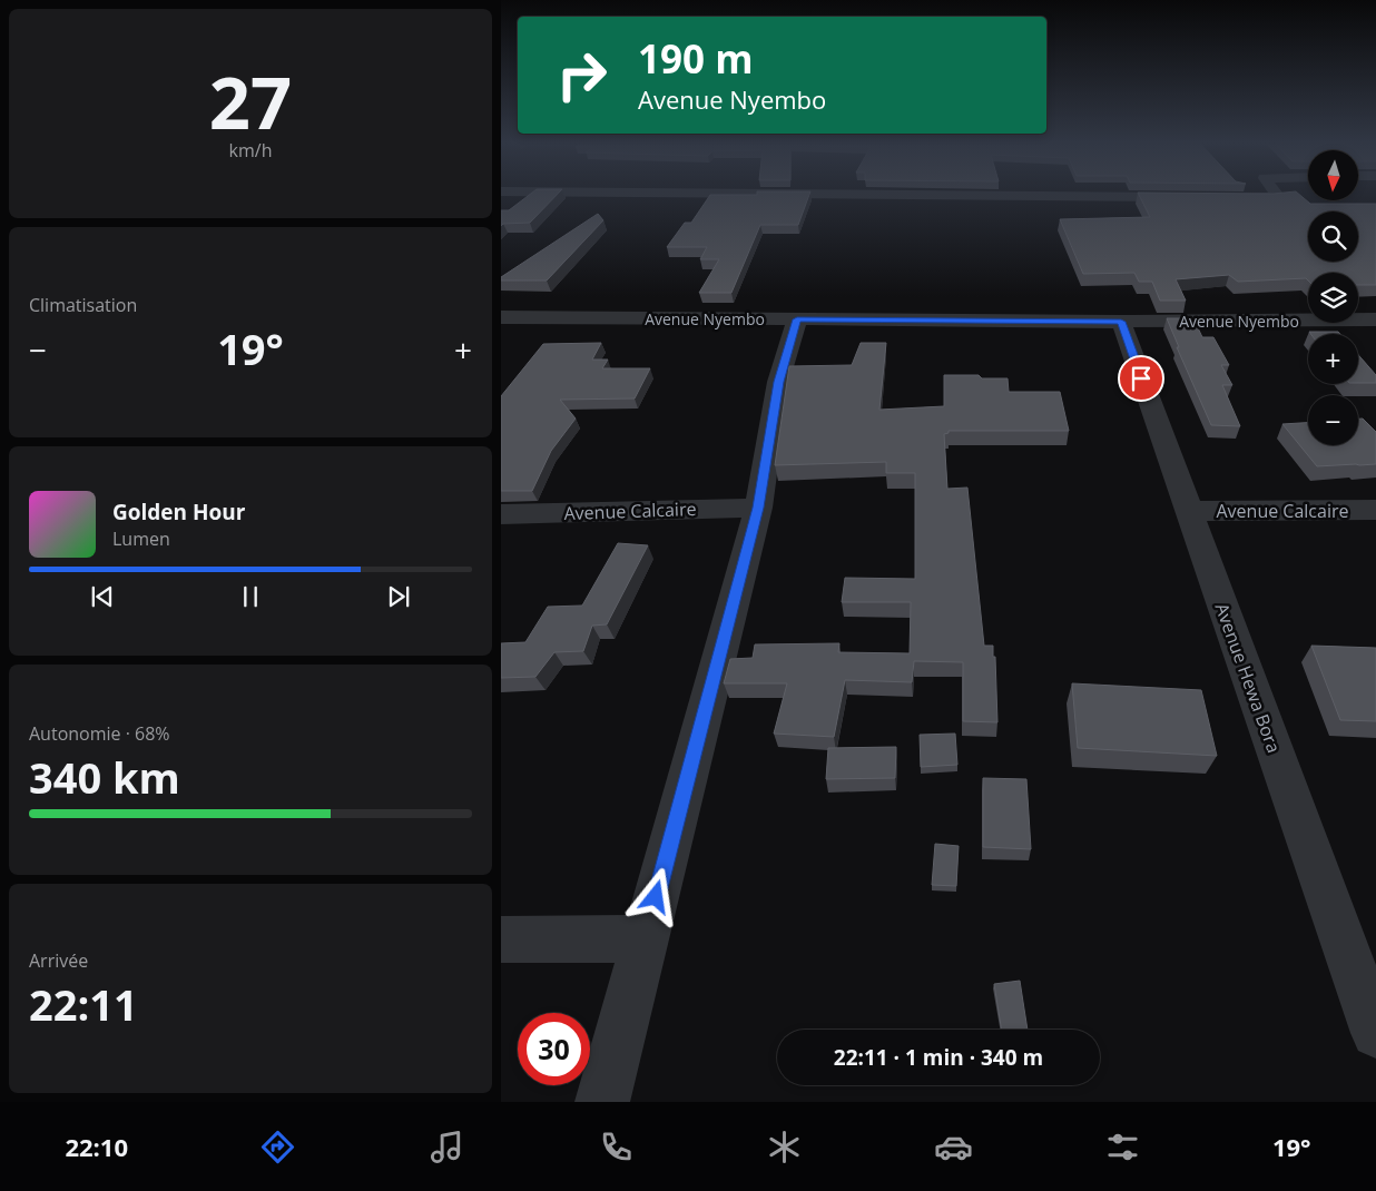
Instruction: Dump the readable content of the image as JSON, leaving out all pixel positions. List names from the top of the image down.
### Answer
{
  "streets": {
    "street": ["Avenue Nyembo", "Avenue Calcaire", "Avenue Hewa Bora"]
  },
  "crossings": [
    ["Avenue Nyembo", "Avenue Hewa Bora"],
    ["Avenue Calcaire", "Avenue Hewa Bora"]
  ],
  "north": "bottom",
  "page": {
    "tile": [
      ["27", "km/h"],
      "Climatisation",
      ["Autonomie · 68%", "340 km"],
      ["Arrivée", "22:11"]
    ],
    "turn": ["190 m", "Avenue Nyembo"],
    "map_buttons": ["+", "−"],
    "heat": ["−", "19°", "+"],
    "song": ["Golden Hour", "Lumen"],
    "limit": "30",
    "trip": "22:11 · 1 min · 340 m",
    "tabs": ["22:10", "19°"]
  }
}
